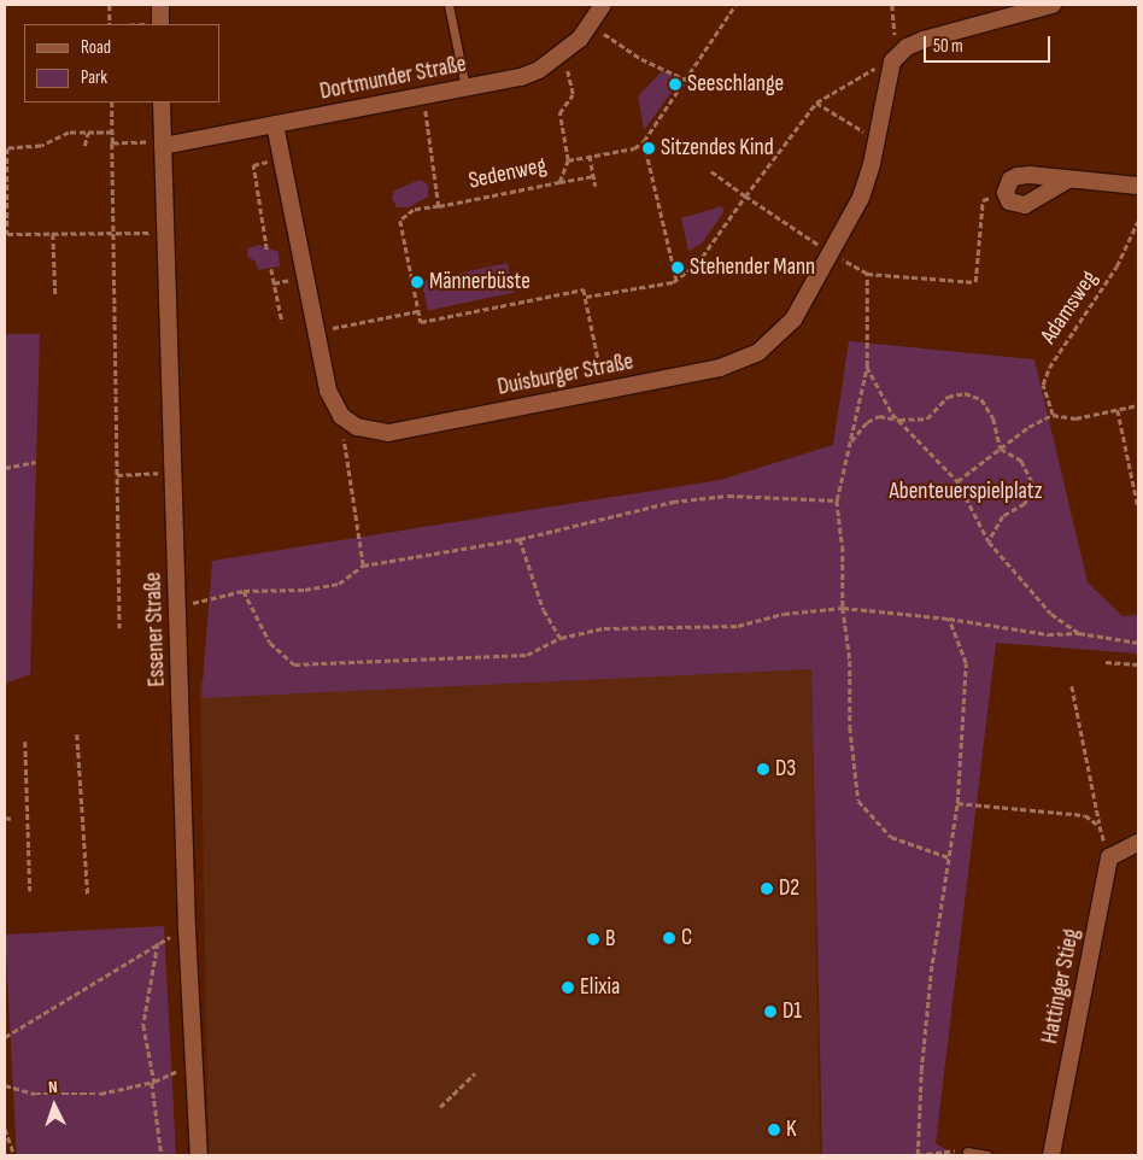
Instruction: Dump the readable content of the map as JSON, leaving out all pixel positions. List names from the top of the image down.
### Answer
{
  "streets": {
    "street": [
      "Dortmunder Straße",
      "Duisburger Straße",
      "Essener Straße",
      "Hattinger Stieg"
    ],
    "path": ["Sedenweg", "Adamsweg"]
  },
  "crossings": [
    ["Dortmunder Straße", "Sedenweg"],
    ["Dortmunder Straße", "Essener Straße"]
  ],
  "parks": ["Abenteuerspielplatz"],
  "places": [
    "Seeschlange",
    "Sitzendes Kind",
    "Stehender Mann",
    "Männerbüste",
    "D3",
    "D2",
    "C",
    "B",
    "Elixia",
    "D1",
    "K"
  ],
  "legend": ["Road", "Park"],
  "scale_bar": "50 m",
  "north": "top"
}
